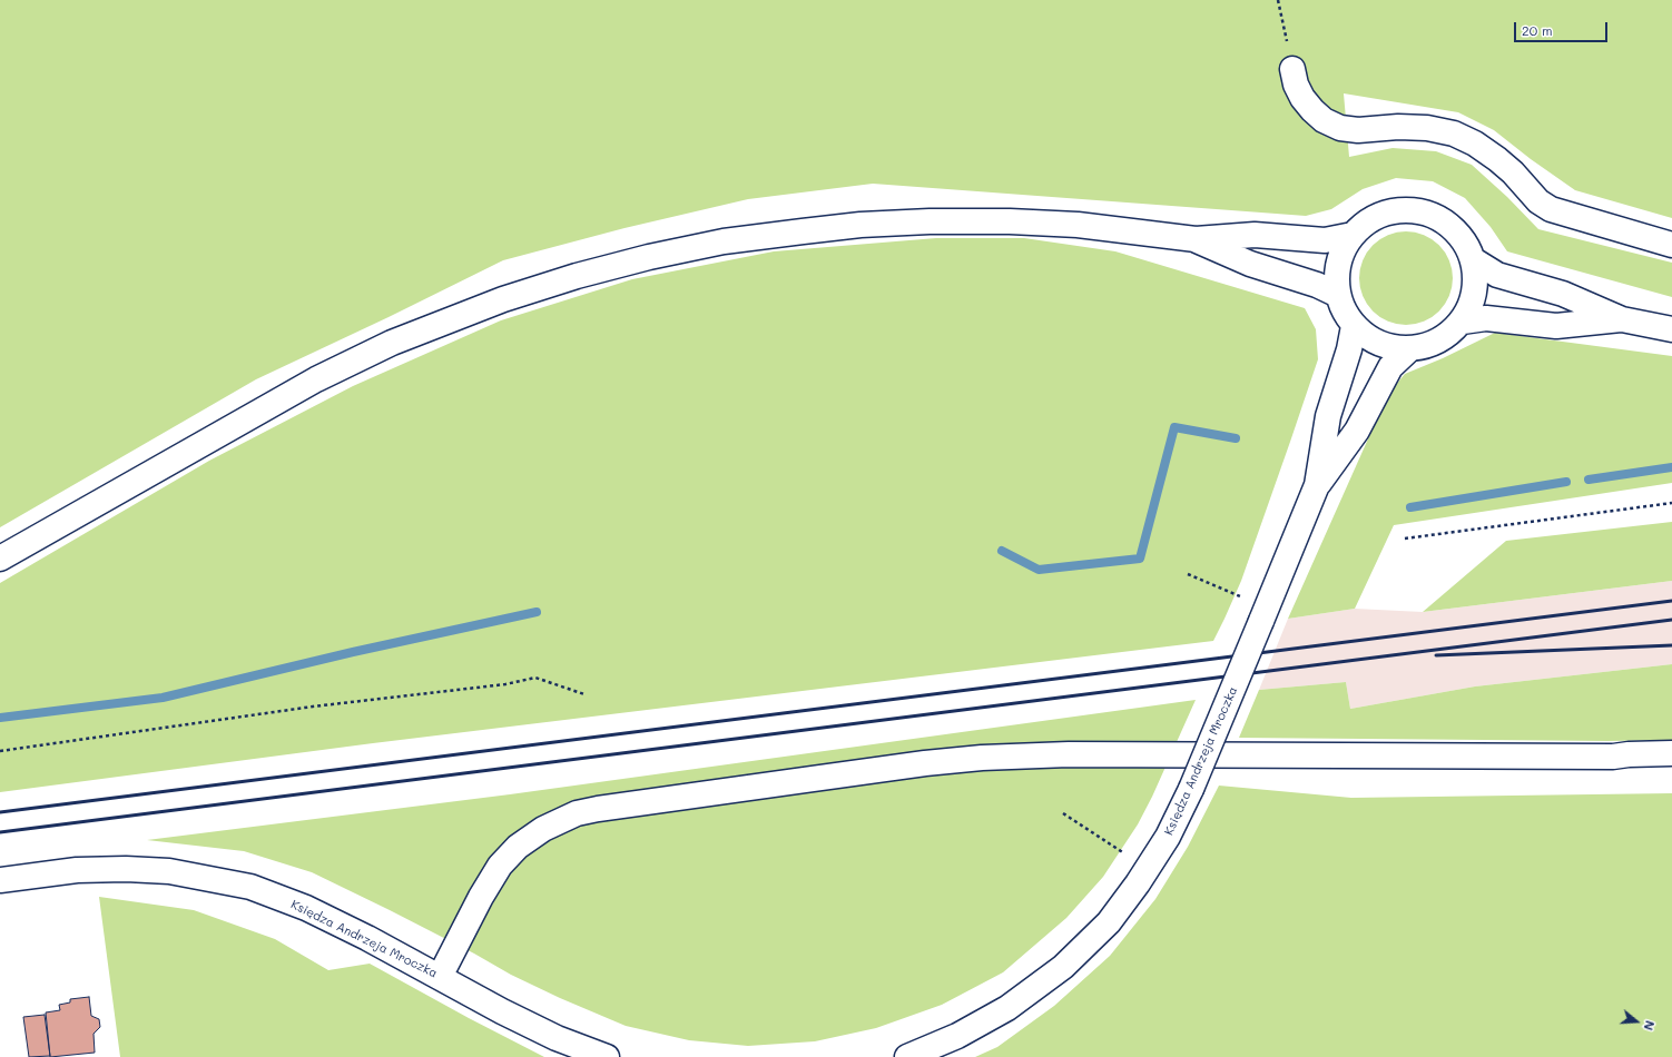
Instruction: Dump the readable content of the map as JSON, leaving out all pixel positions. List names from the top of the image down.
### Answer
{
  "streets": {
    "street": ["Księdza Andrzeja Mroczka"]
  },
  "scale_bar": "20 m",
  "north": "right"
}
